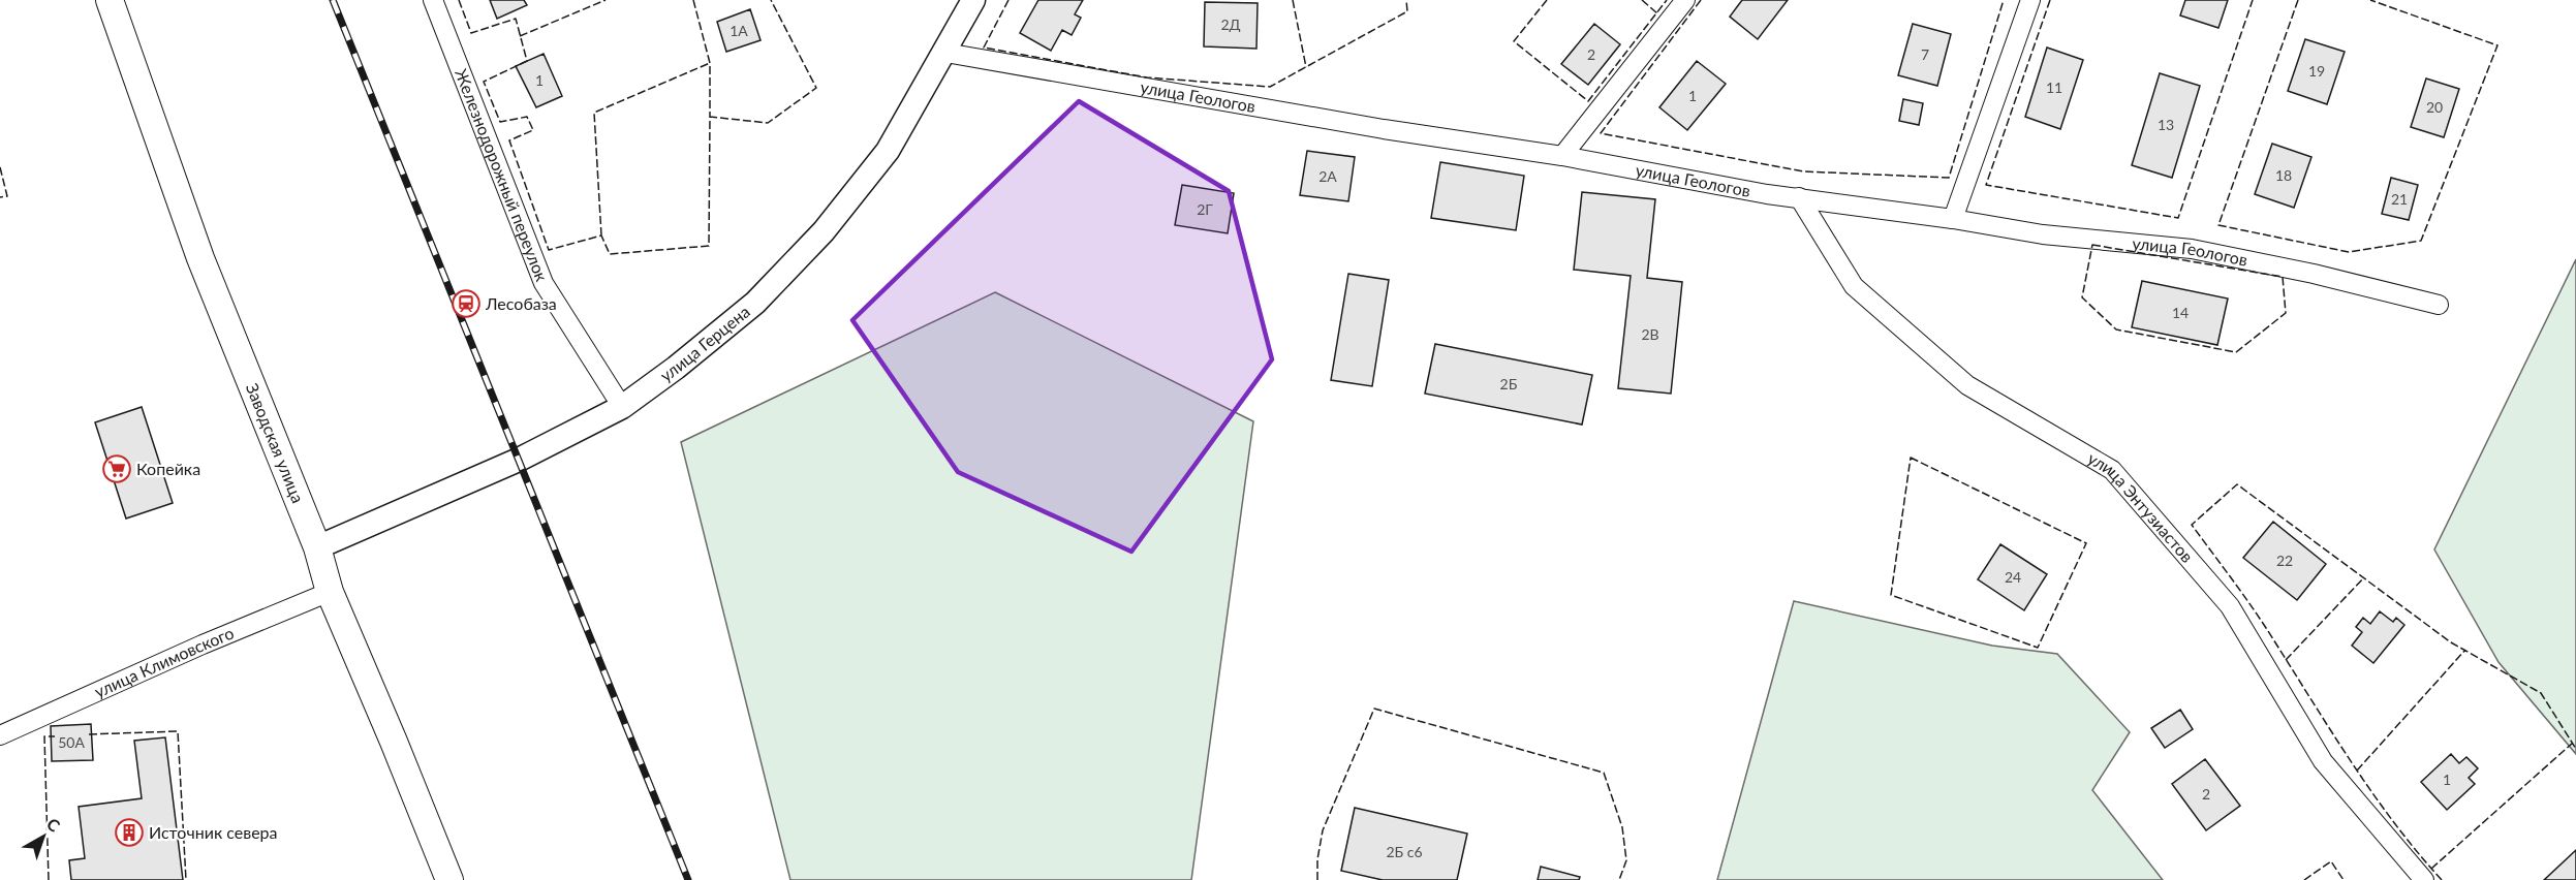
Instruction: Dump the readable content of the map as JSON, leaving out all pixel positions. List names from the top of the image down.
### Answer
{
  "streets": {
    "main road": ["Заводская улица"],
    "street": [
      "улица Геологов",
      "Железнодорожный переулок",
      "улица Герцена",
      "улица Энтузиастов",
      "улица Климовского"
    ]
  },
  "crossings": [
    ["улица Геологов", "улица Герцена"],
    ["улица Геологов", "улица Энтузиастов"],
    ["Железнодорожный переулок", "улица Герцена"],
    ["улица Герцена", "Заводская улица"],
    ["Заводская улица", "улица Климовского"]
  ],
  "places": {
    "station": ["Лесобаза"],
    "supermarket": ["Копейка"],
    "building": ["Источник севера"]
  },
  "house_numbers": [
    "2Д",
    "1А",
    "2",
    "7",
    "19",
    "1",
    "11",
    "1",
    "20",
    "13",
    "18",
    "2А",
    "21",
    "2Г",
    "14",
    "2В",
    "2Б",
    "22",
    "24",
    "50А",
    "1",
    "2",
    "2Б с6"
  ],
  "north": "top right"
}
